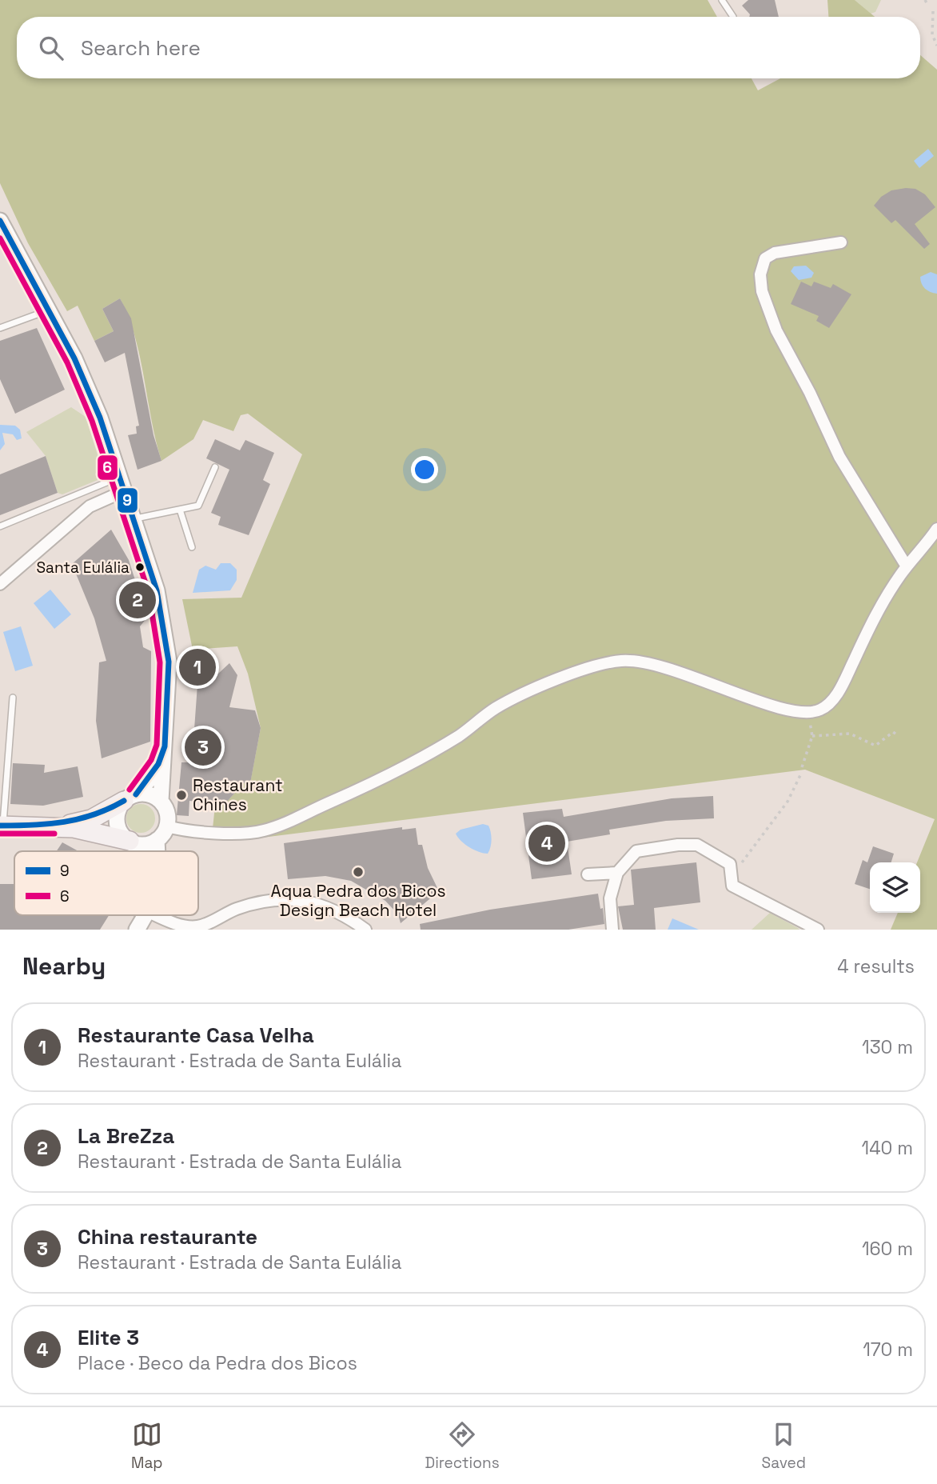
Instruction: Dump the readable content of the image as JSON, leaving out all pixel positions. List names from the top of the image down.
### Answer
{
  "places": ["Santa Eulália", "Restaurant Chines", "Aqua Pedra dos Bicos Design Beach Hotel"],
  "lines": ["transit line 9", "transit line 6"],
  "legend": ["9", "6"],
  "page": {
    "search": "Search here",
    "pins": [
      "2",
      "1",
      "3",
      "4"
    ],
    "heading": ["Nearby", "4 results"],
    "list": [
      {
        "mark": "1",
        "name": "Restaurante Casa Velha",
        "note": "Restaurant · Estrada de Santa Eulália",
        "value": "130 m"
      },
      {
        "mark": "2",
        "name": "La BreZza",
        "note": "Restaurant · Estrada de Santa Eulália",
        "value": "140 m"
      },
      {
        "mark": "3",
        "name": "China restaurante",
        "note": "Restaurant · Estrada de Santa Eulália",
        "value": "160 m"
      },
      {
        "mark": "4",
        "name": "Elite 3",
        "note": "Place · Beco da Pedra dos Bicos",
        "value": "170 m"
      }
    ],
    "nav": ["Map", "Directions", "Saved"]
  }
}
